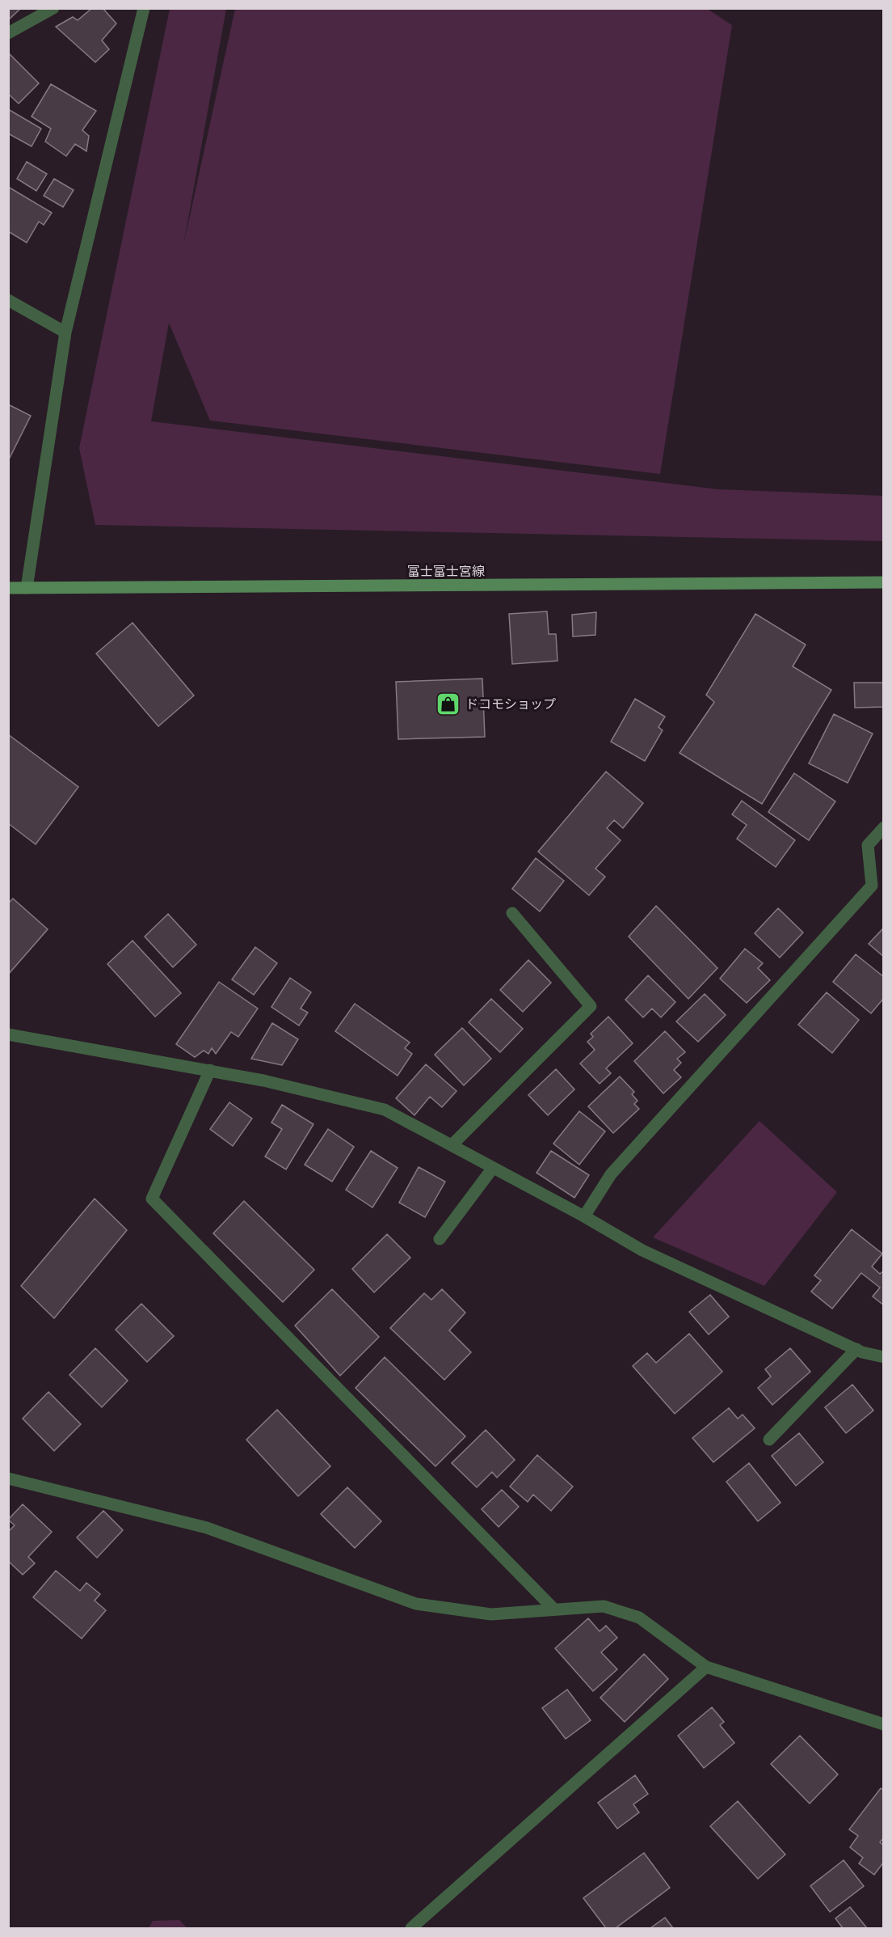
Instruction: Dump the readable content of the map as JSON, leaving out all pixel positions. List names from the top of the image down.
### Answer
{
  "streets": {
    "main road": ["富士富士宮線"]
  },
  "places": {
    "shop": ["ドコモショップ"]
  }
}
